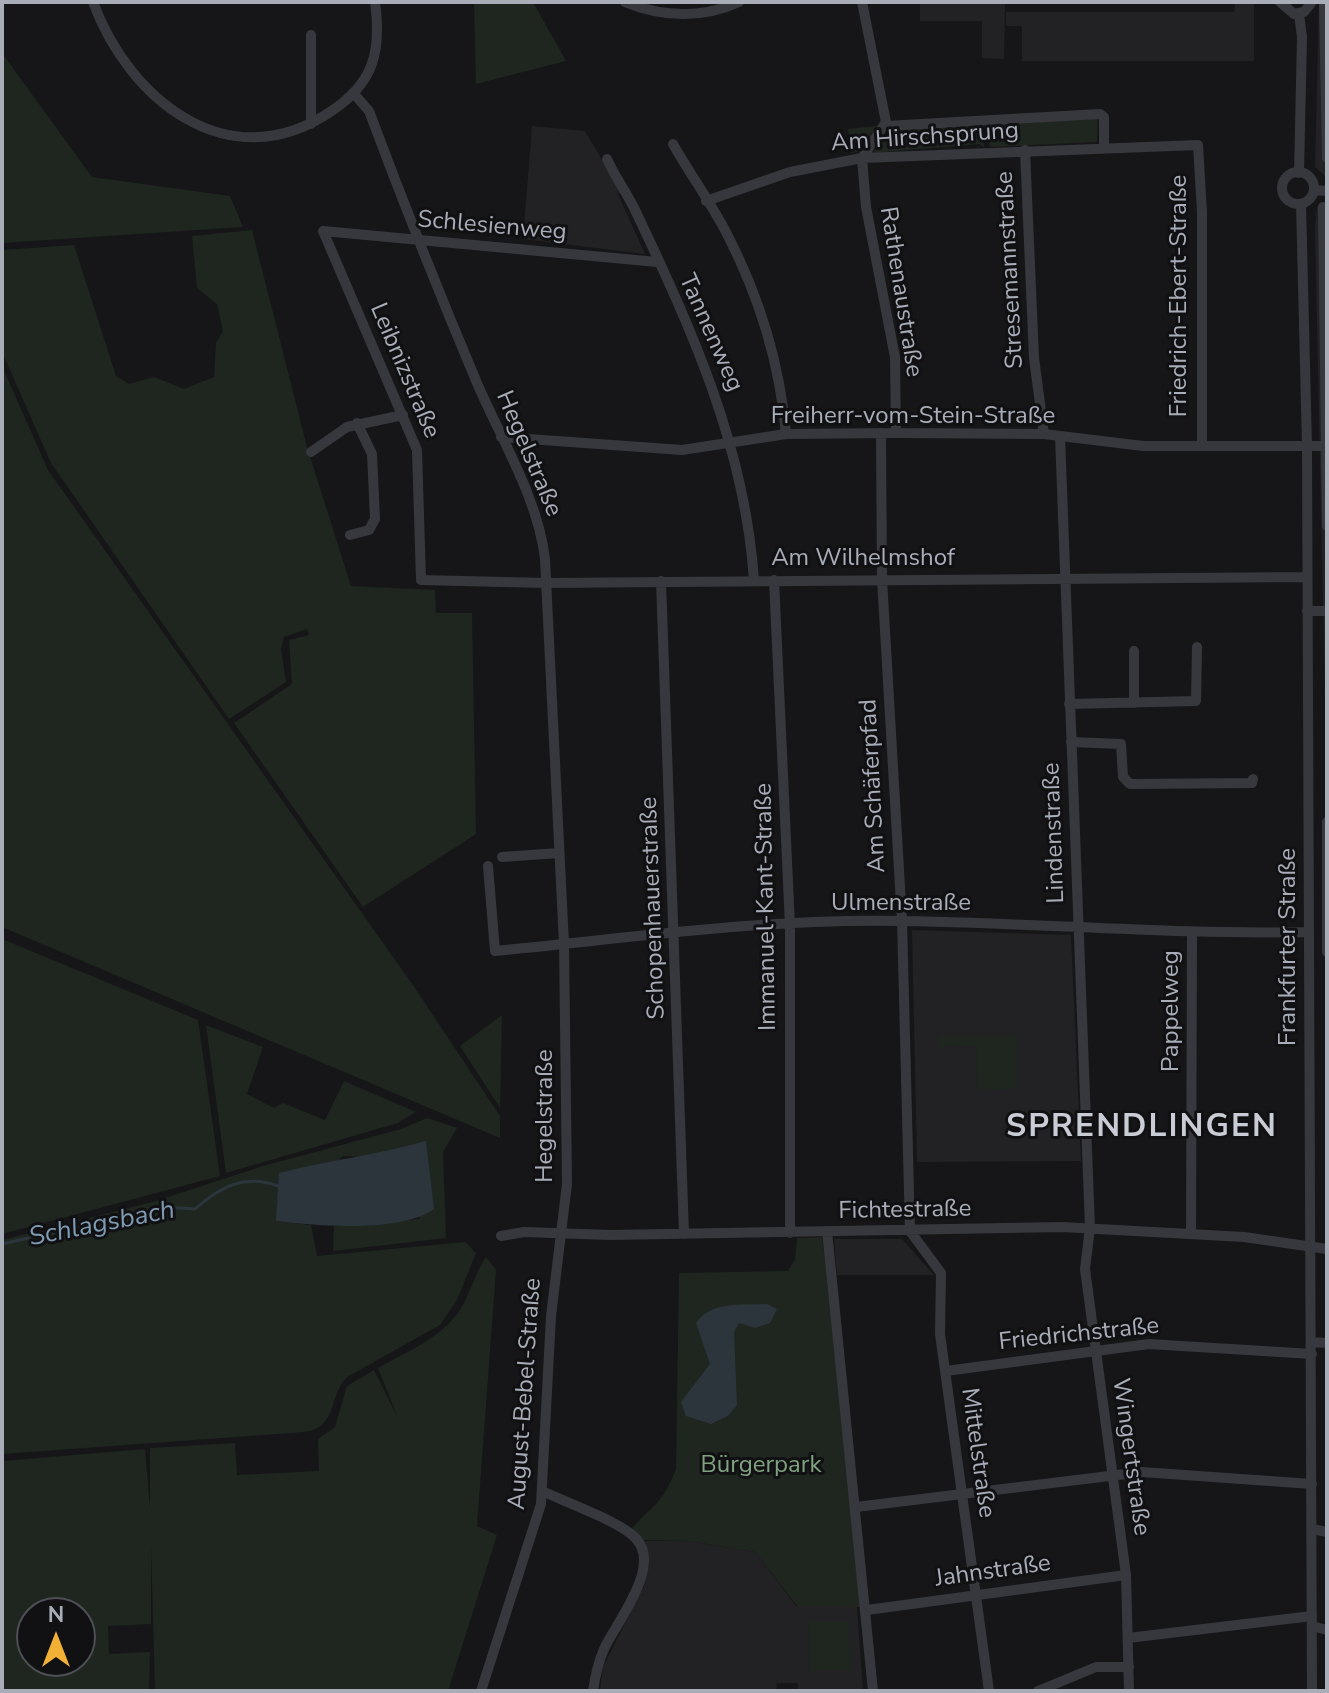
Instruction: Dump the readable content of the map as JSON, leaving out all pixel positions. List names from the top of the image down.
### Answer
{
  "streets": {
    "street": [
      "Am Hirschsprung",
      "Schlesienweg",
      "Stresemannstraße",
      "Rathenaustraße",
      "Friedrich-Ebert-Straße",
      "Tannenweg",
      "Leibnizstraße",
      "Freiherr-vom-Stein-Straße",
      "Hegelstraße",
      "Am Wilhelmshof",
      "Am Schäferpfad",
      "Lindenstraße",
      "Ulmenstraße",
      "Immanuel-Kant-Straße",
      "Schopenhauerstraße",
      "Frankfurter Straße",
      "Pappelweg",
      "Fichtestraße",
      "Friedrichstraße",
      "August-Bebel-Straße",
      "Mittelstraße",
      "Wingertstraße",
      "Jahnstraße"
    ]
  },
  "crossings": [
    ["Am Hirschsprung", "Stresemannstraße"],
    ["Am Hirschsprung", "Rathenaustraße"],
    ["Am Hirschsprung", "Friedrich-Ebert-Straße"],
    ["Schlesienweg", "Tannenweg"],
    ["Schlesienweg", "Leibnizstraße"],
    ["Schlesienweg", "Hegelstraße"],
    ["Stresemannstraße", "Freiherr-vom-Stein-Straße"],
    ["Rathenaustraße", "Freiherr-vom-Stein-Straße"],
    ["Friedrich-Ebert-Straße", "Freiherr-vom-Stein-Straße"],
    ["Tannenweg", "Freiherr-vom-Stein-Straße"],
    ["Tannenweg", "Am Wilhelmshof"],
    ["Leibnizstraße", "Am Wilhelmshof"],
    ["Freiherr-vom-Stein-Straße", "Hegelstraße"],
    ["Freiherr-vom-Stein-Straße", "Am Schäferpfad"],
    ["Freiherr-vom-Stein-Straße", "Lindenstraße"],
    ["Freiherr-vom-Stein-Straße", "Frankfurter Straße"],
    ["Hegelstraße", "Am Wilhelmshof"],
    ["Hegelstraße", "Ulmenstraße"],
    ["Hegelstraße", "Fichtestraße"],
    ["Hegelstraße", "August-Bebel-Straße"],
    ["Am Wilhelmshof", "Am Schäferpfad"],
    ["Am Wilhelmshof", "Lindenstraße"],
    ["Am Wilhelmshof", "Immanuel-Kant-Straße"],
    ["Am Wilhelmshof", "Schopenhauerstraße"],
    ["Am Wilhelmshof", "Frankfurter Straße"],
    ["Am Schäferpfad", "Ulmenstraße"],
    ["Am Schäferpfad", "Fichtestraße"],
    ["Am Schäferpfad", "Mittelstraße"],
    ["Lindenstraße", "Ulmenstraße"],
    ["Lindenstraße", "Fichtestraße"],
    ["Lindenstraße", "Wingertstraße"],
    ["Ulmenstraße", "Immanuel-Kant-Straße"],
    ["Ulmenstraße", "Schopenhauerstraße"],
    ["Ulmenstraße", "Frankfurter Straße"],
    ["Ulmenstraße", "Pappelweg"],
    ["Immanuel-Kant-Straße", "Fichtestraße"],
    ["Schopenhauerstraße", "Fichtestraße"],
    ["Frankfurter Straße", "Fichtestraße"],
    ["Frankfurter Straße", "Friedrichstraße"],
    ["Pappelweg", "Fichtestraße"],
    ["Fichtestraße", "August-Bebel-Straße"],
    ["Fichtestraße", "Mittelstraße"],
    ["Fichtestraße", "Wingertstraße"],
    ["Friedrichstraße", "Mittelstraße"],
    ["Friedrichstraße", "Wingertstraße"],
    ["Mittelstraße", "Jahnstraße"],
    ["Wingertstraße", "Jahnstraße"]
  ],
  "districts": ["SPRENDLINGEN"],
  "water": ["Schlagsbach"],
  "parks": ["Bürgerpark"],
  "north": "top"
}
